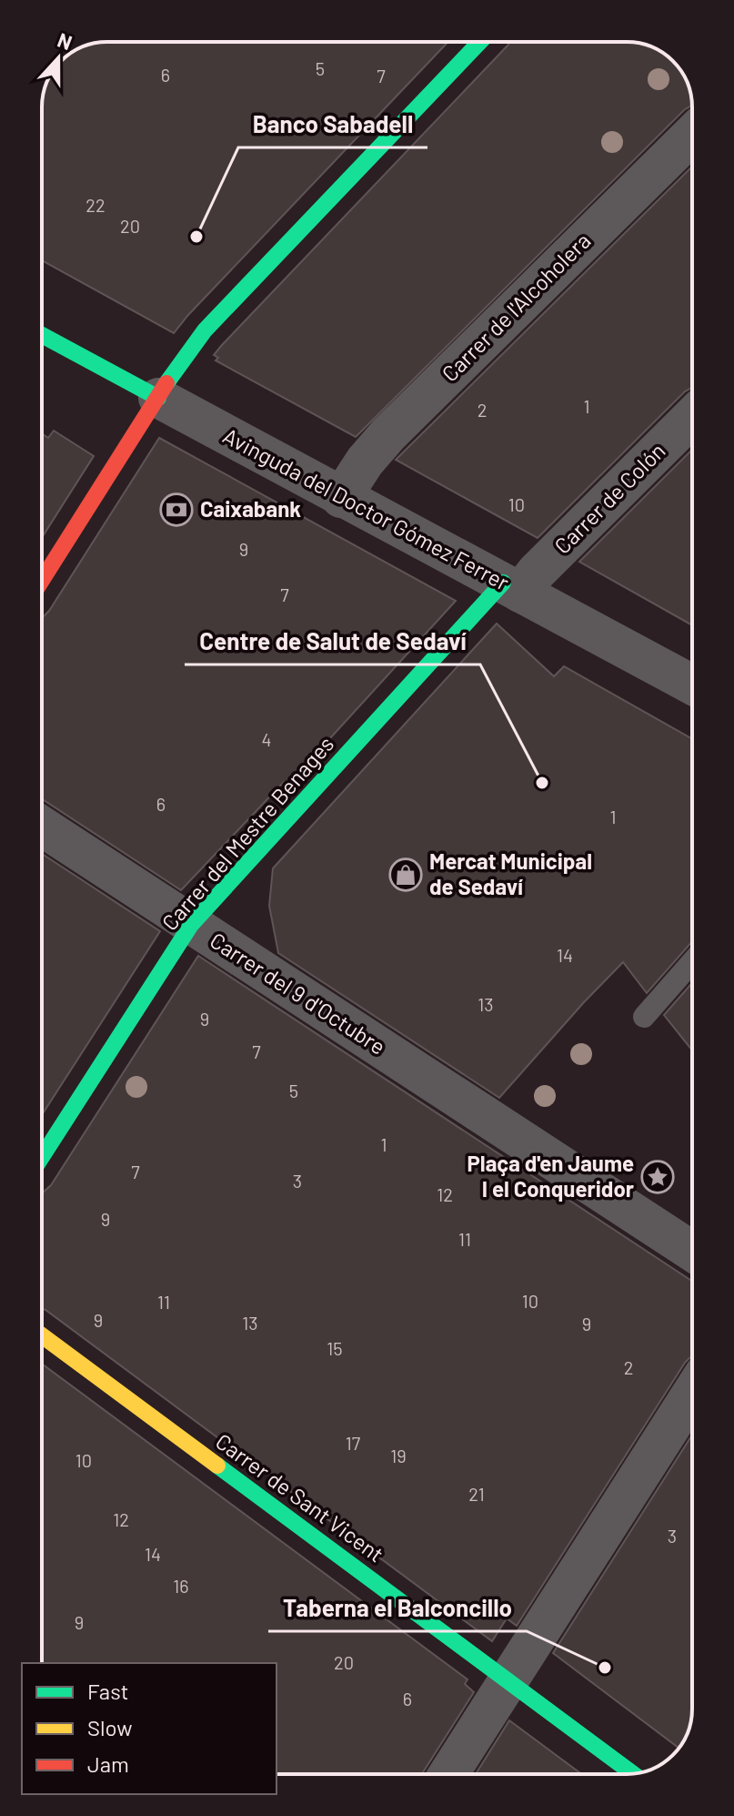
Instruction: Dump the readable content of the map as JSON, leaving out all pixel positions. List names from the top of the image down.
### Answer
{
  "streets": {
    "street": [
      "Carrer de l'Alcoholera",
      "Carrer de Colón",
      "Avinguda del Doctor Gómez Ferrer",
      "Carrer del Mestre Benages",
      "Carrer del 9 d'Octubre",
      "Carrer de Sant Vicent"
    ]
  },
  "crossings": [
    ["Carrer de l'Alcoholera", "Avinguda del Doctor Gómez Ferrer"],
    ["Carrer de Colón", "Avinguda del Doctor Gómez Ferrer"],
    ["Carrer de Colón", "Carrer del Mestre Benages"],
    ["Avinguda del Doctor Gómez Ferrer", "Carrer del Mestre Benages"],
    ["Carrer del Mestre Benages", "Carrer del 9 d'Octubre"]
  ],
  "places": {
    "other": ["Banco Sabadell", "Centre de Salut de Sedaví", "Taberna el Balconcillo"],
    "bank": ["Caixabank"],
    "shop": ["Mercat Municipal de Sedaví"],
    "place": ["Plaça d'en Jaume I el Conqueridor"]
  },
  "house_numbers": [
    "5",
    "6",
    "7",
    "22",
    "20",
    "1",
    "2",
    "10",
    "9",
    "7",
    "4",
    "6",
    "1",
    "14",
    "13",
    "9",
    "7",
    "5",
    "1",
    "7",
    "3",
    "12",
    "9",
    "11",
    "10",
    "11",
    "9",
    "13",
    "9",
    "15",
    "2",
    "17",
    "19",
    "10",
    "21",
    "12",
    "3",
    "14",
    "16",
    "9",
    "20",
    "6"
  ],
  "legend": ["Fast", "Slow", "Jam"],
  "north": "top"
}
